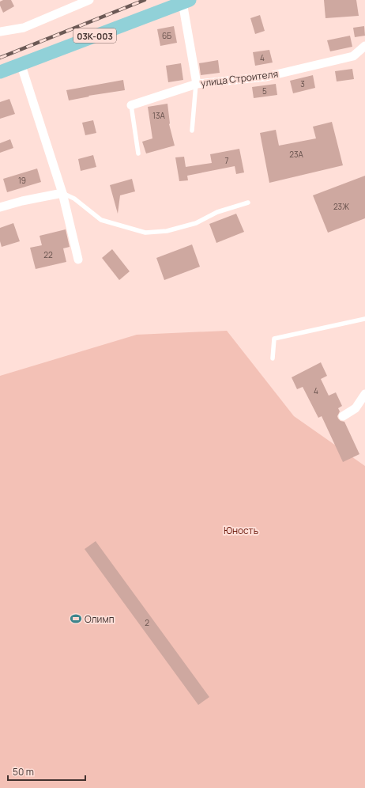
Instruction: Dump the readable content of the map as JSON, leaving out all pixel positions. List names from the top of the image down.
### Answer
{
  "streets": {
    "main road": ["03К-003"],
    "street": ["улица Строителя"]
  },
  "parks": ["Юность"],
  "places": {
    "sports": ["Олимп"]
  },
  "house_numbers": [
    "6Б",
    "4",
    "3",
    "5",
    "13А",
    "23А",
    "7",
    "19",
    "23Ж",
    "22",
    "4",
    "2"
  ],
  "scale_bar": "50 m"
}
